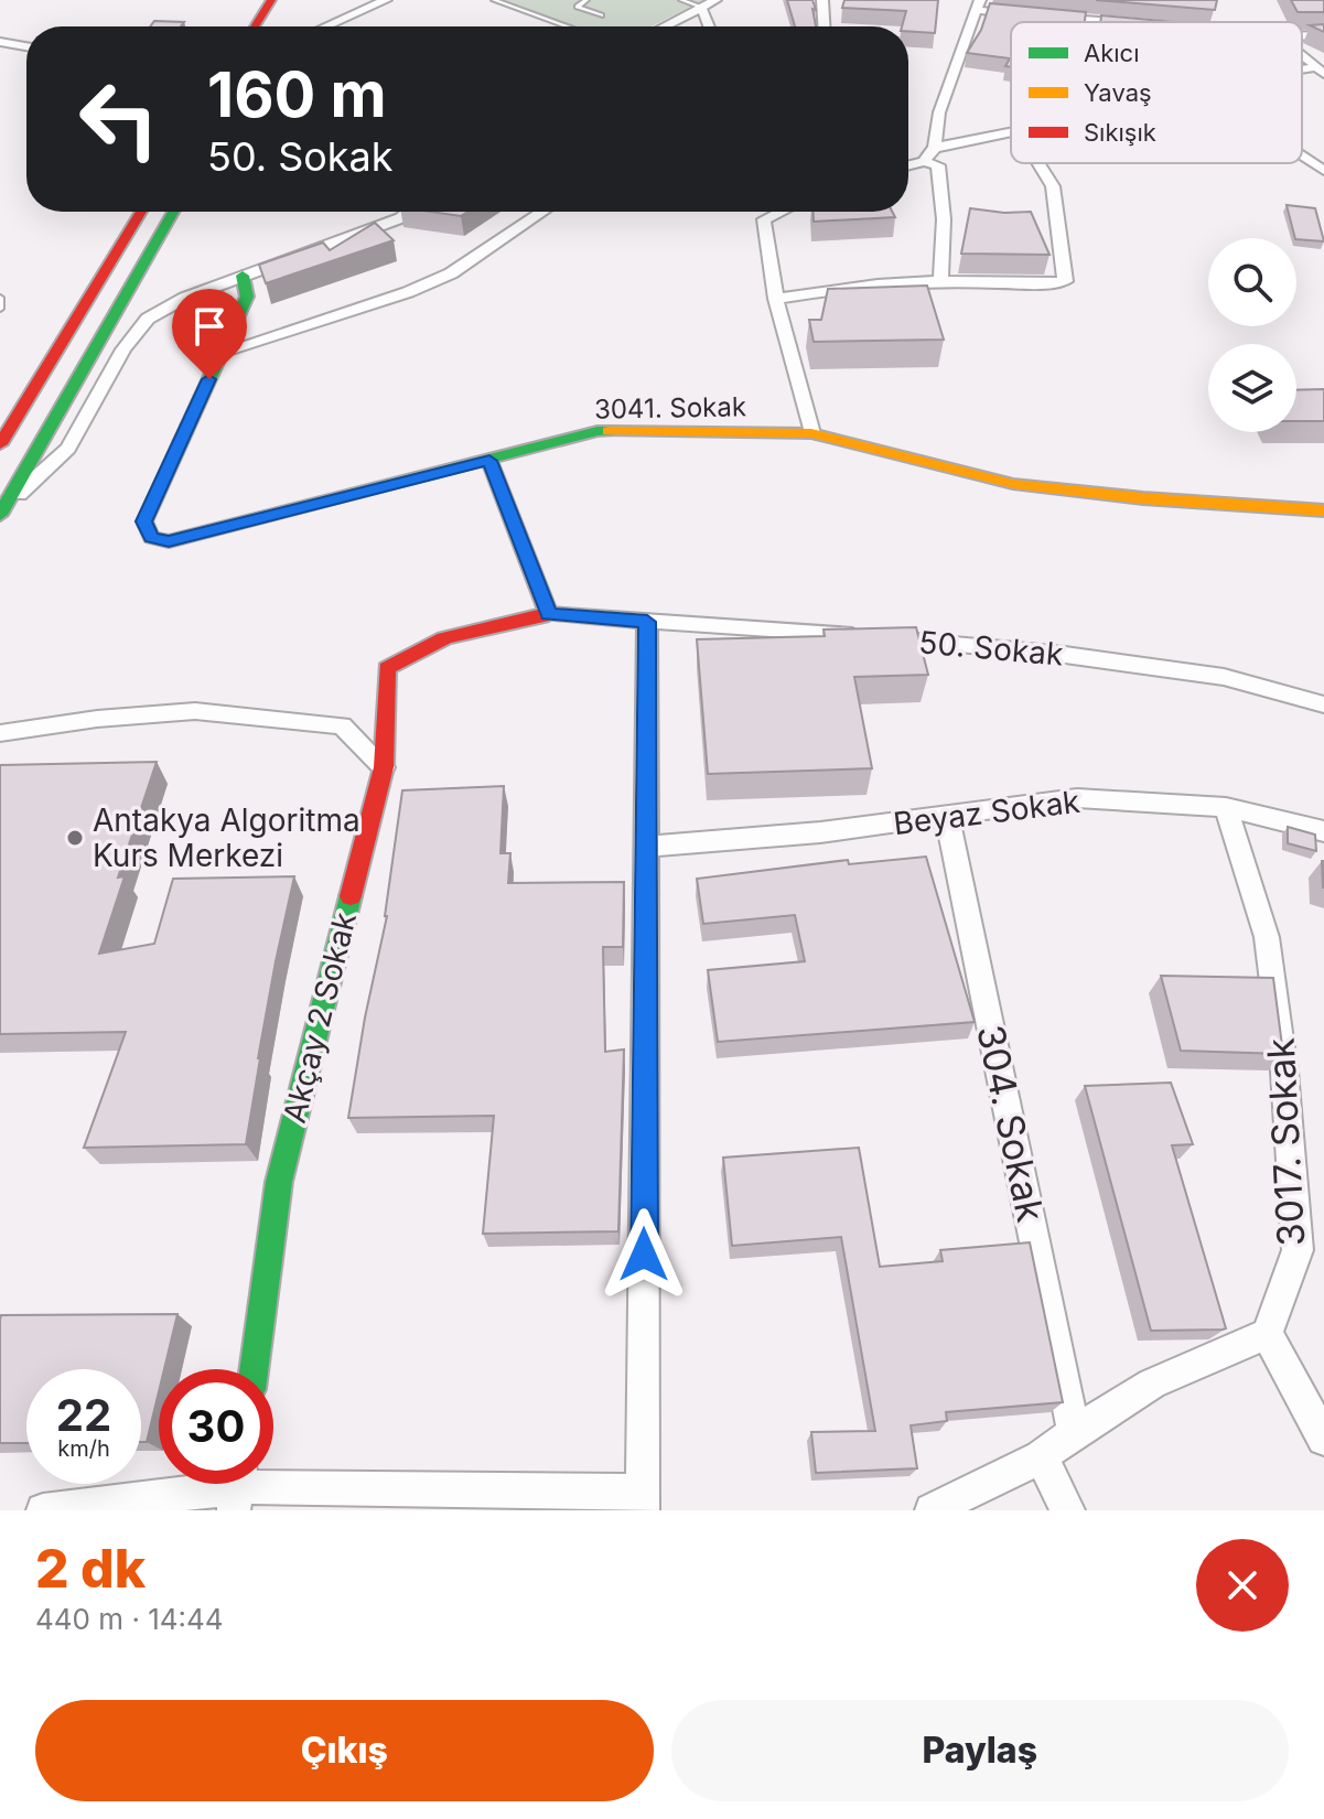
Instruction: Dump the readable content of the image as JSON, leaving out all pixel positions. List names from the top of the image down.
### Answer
{
  "streets": {
    "main road": ["3041. Sokak", "Akçay 2 Sokak"],
    "street": [
      "50. Sokak",
      "Beyaz Sokak",
      "304. Sokak",
      "3017. Sokak"
    ]
  },
  "crossings": [
    ["50. Sokak", "Akçay 2 Sokak"],
    ["Beyaz Sokak", "304. Sokak"],
    ["Beyaz Sokak", "3017. Sokak"]
  ],
  "places": ["Antakya Algoritma Kurs Merkezi"],
  "legend": ["Akıcı", "Yavaş", "Sıkışık"],
  "page": {
    "turn": ["160 m", "50. Sokak"],
    "speed": "22 km/h",
    "limit": "30",
    "heading": ["2 dk", "440 m · 14:44"],
    "buttons": ["Çıkış", "Paylaş"]
  }
}
